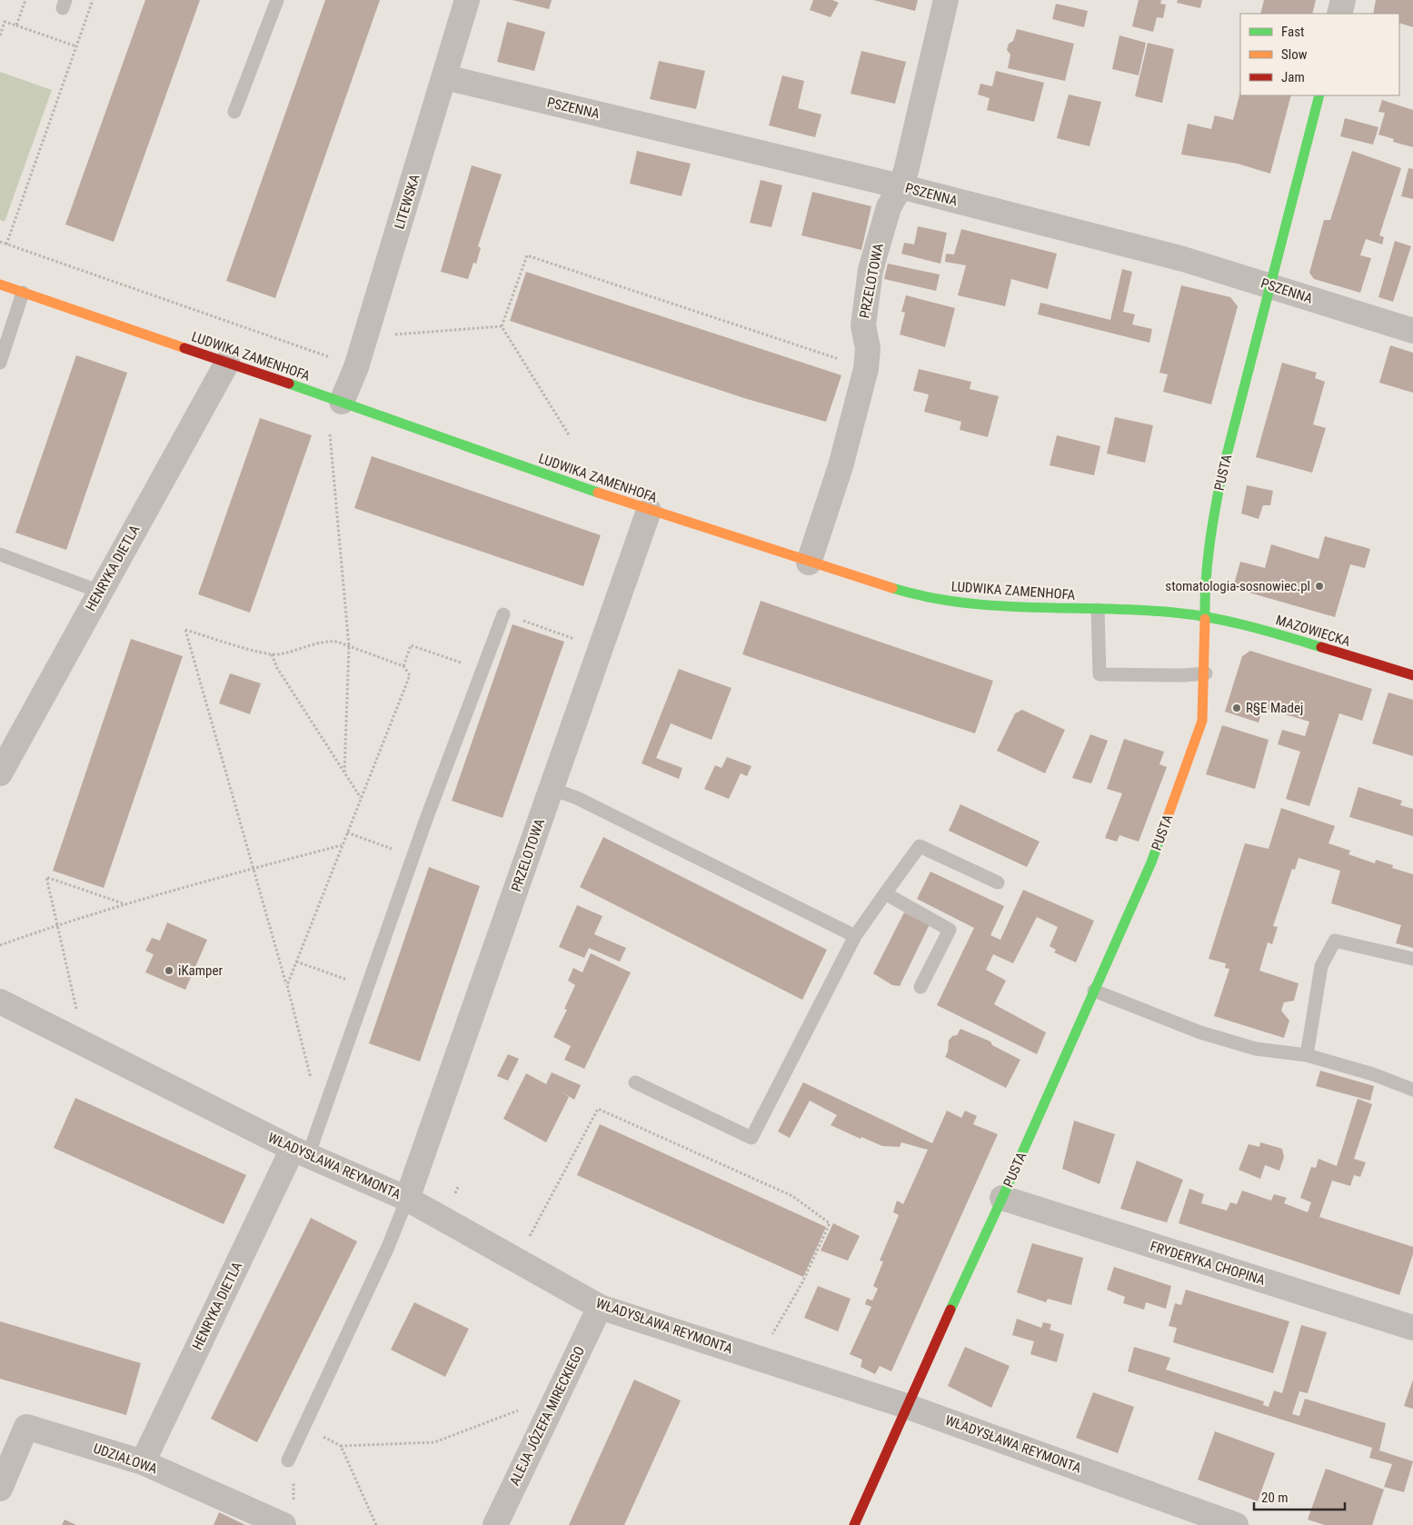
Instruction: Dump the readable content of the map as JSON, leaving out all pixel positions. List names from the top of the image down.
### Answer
{
  "streets": {
    "street": [
      "PSZENNA",
      "LITEWSKA",
      "PRZELOTOWA",
      "LUDWIKA ZAMENHOFA",
      "PUSTA",
      "HENRYKA DIETLA",
      "MAZOWIECKA",
      "WŁADYSŁAWA REYMONTA",
      "FRYDERYKA CHOPINA",
      "ALEJA JÓZEFA MIRECKIEGO",
      "UDZIAŁOWA"
    ]
  },
  "crossings": [
    ["PSZENNA", "LITEWSKA"],
    ["PSZENNA", "PRZELOTOWA"],
    ["PSZENNA", "PUSTA"],
    ["LITEWSKA", "LUDWIKA ZAMENHOFA"],
    ["PRZELOTOWA", "LUDWIKA ZAMENHOFA"],
    ["PRZELOTOWA", "WŁADYSŁAWA REYMONTA"],
    ["LUDWIKA ZAMENHOFA", "PUSTA"],
    ["LUDWIKA ZAMENHOFA", "HENRYKA DIETLA"],
    ["LUDWIKA ZAMENHOFA", "MAZOWIECKA"],
    ["PUSTA", "MAZOWIECKA"],
    ["PUSTA", "WŁADYSŁAWA REYMONTA"],
    ["PUSTA", "FRYDERYKA CHOPINA"],
    ["HENRYKA DIETLA", "WŁADYSŁAWA REYMONTA"],
    ["HENRYKA DIETLA", "UDZIAŁOWA"],
    ["WŁADYSŁAWA REYMONTA", "ALEJA JÓZEFA MIRECKIEGO"]
  ],
  "places": ["stomatologia-sosnowiec.pl", "R§E Madej", "iKamper"],
  "legend": ["Fast", "Slow", "Jam"],
  "scale_bar": "20 m"
}
